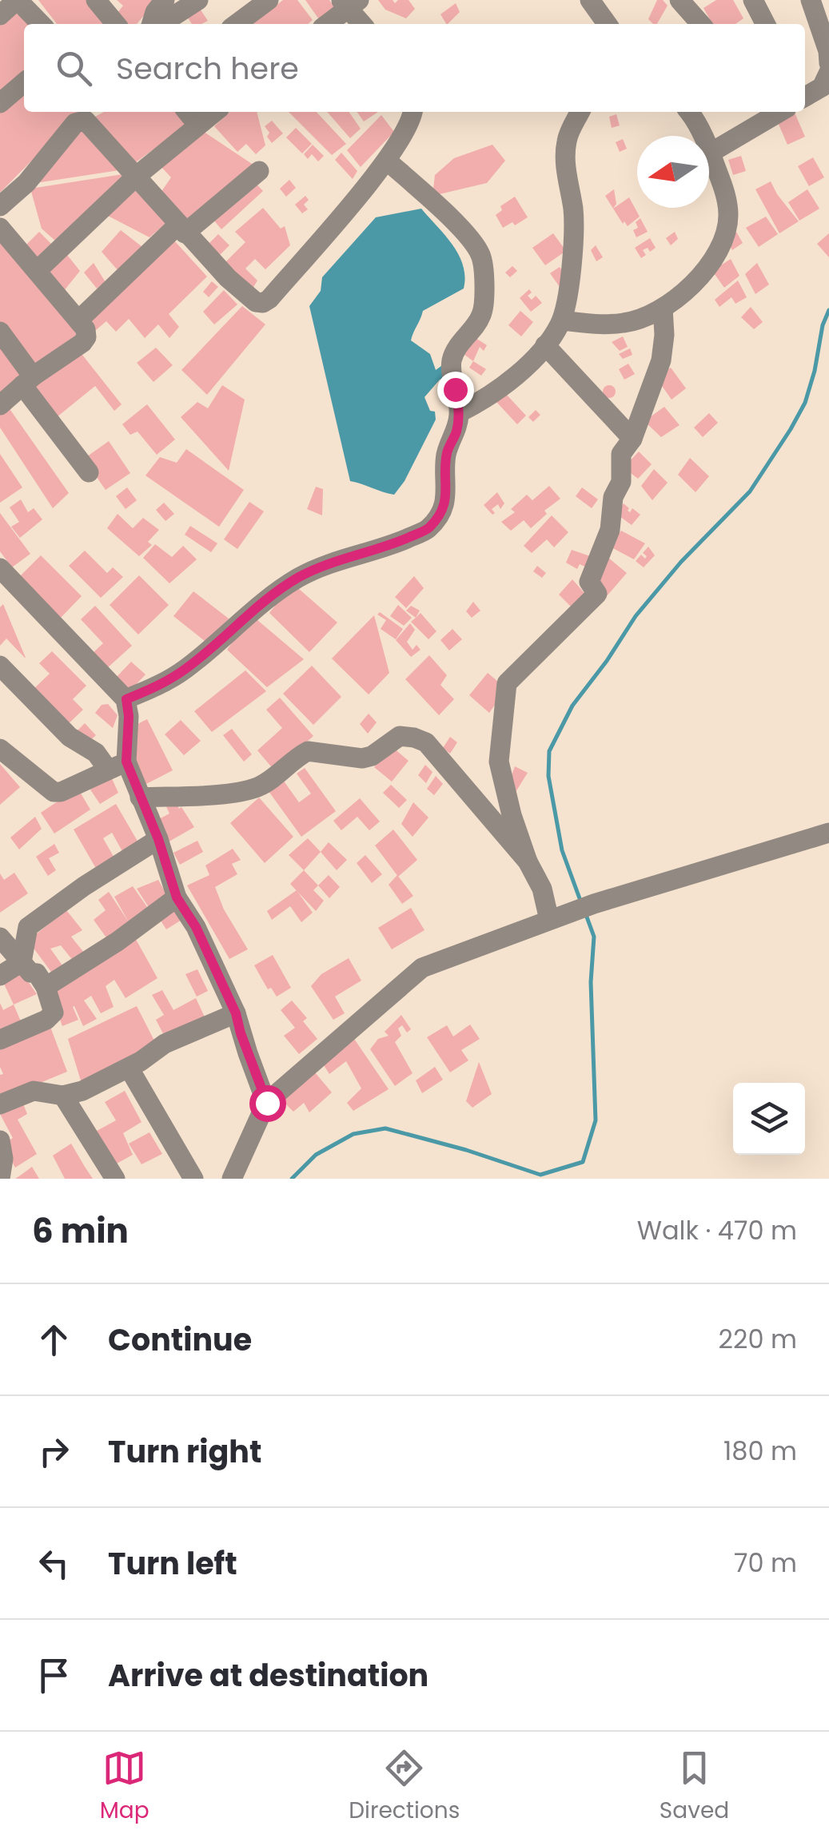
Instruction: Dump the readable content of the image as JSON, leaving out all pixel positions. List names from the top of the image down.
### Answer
{
  "north": "left",
  "page": {
    "search": "Search here",
    "heading": ["6 min", "Walk · 470 m"],
    "list": [
      ["Continue", "220 m"],
      ["Turn right", "180 m"],
      ["Turn left", "70 m"],
      "Arrive at destination"
    ],
    "nav": ["Map", "Directions", "Saved"]
  }
}
